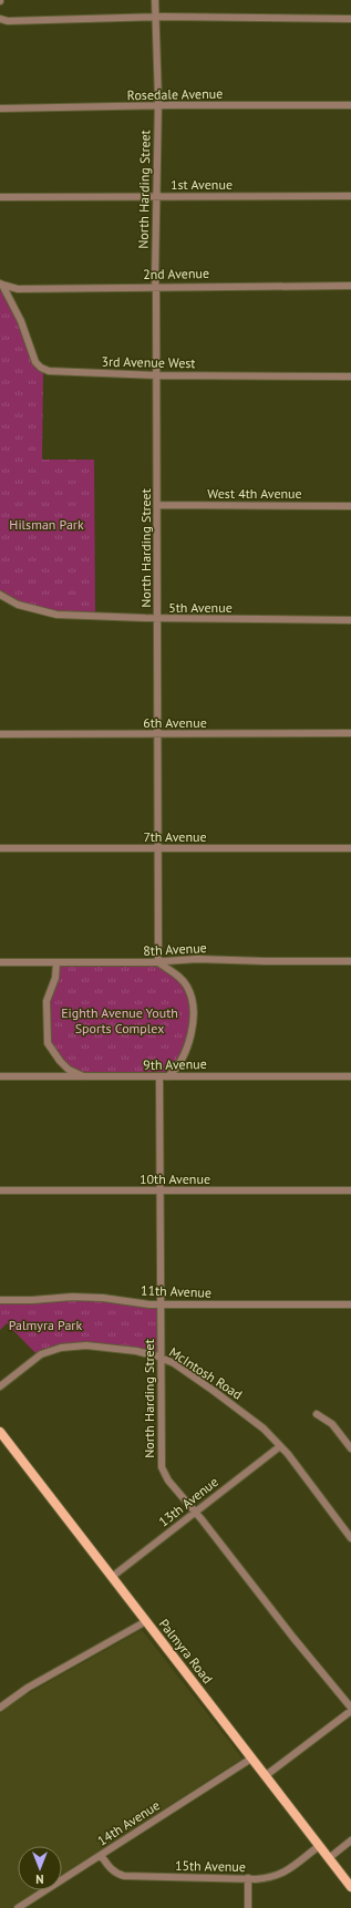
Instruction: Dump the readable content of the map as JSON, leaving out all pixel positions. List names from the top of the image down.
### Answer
{
  "streets": {
    "main road": ["Palmyra Road"],
    "street": [
      "Rosedale Avenue",
      "1st Avenue",
      "North Harding Street",
      "2nd Avenue",
      "3rd Avenue West",
      "West 4th Avenue",
      "5th Avenue",
      "6th Avenue",
      "7th Avenue",
      "8th Avenue",
      "9th Avenue",
      "10th Avenue",
      "11th Avenue",
      "McIntosh Road",
      "13th Avenue",
      "14th Avenue",
      "15th Avenue"
    ]
  },
  "crossings": [
    ["Rosedale Avenue", "North Harding Street"],
    ["1st Avenue", "North Harding Street"],
    ["North Harding Street", "2nd Avenue"],
    ["North Harding Street", "3rd Avenue West"],
    ["North Harding Street", "West 4th Avenue"],
    ["North Harding Street", "5th Avenue"],
    ["North Harding Street", "6th Avenue"],
    ["North Harding Street", "7th Avenue"],
    ["North Harding Street", "8th Avenue"],
    ["North Harding Street", "9th Avenue"],
    ["North Harding Street", "10th Avenue"],
    ["North Harding Street", "11th Avenue"],
    ["North Harding Street", "McIntosh Road"],
    ["North Harding Street", "13th Avenue"],
    ["2nd Avenue", "3rd Avenue West"],
    ["8th Avenue", "9th Avenue"],
    ["McIntosh Road", "13th Avenue"],
    ["13th Avenue", "Palmyra Road"],
    ["Palmyra Road", "14th Avenue"],
    ["Palmyra Road", "15th Avenue"],
    ["14th Avenue", "15th Avenue"]
  ],
  "parks": ["Hilsman Park", "Eighth Avenue Youth Sports Complex", "Palmyra Park"],
  "north": "bottom"
}
